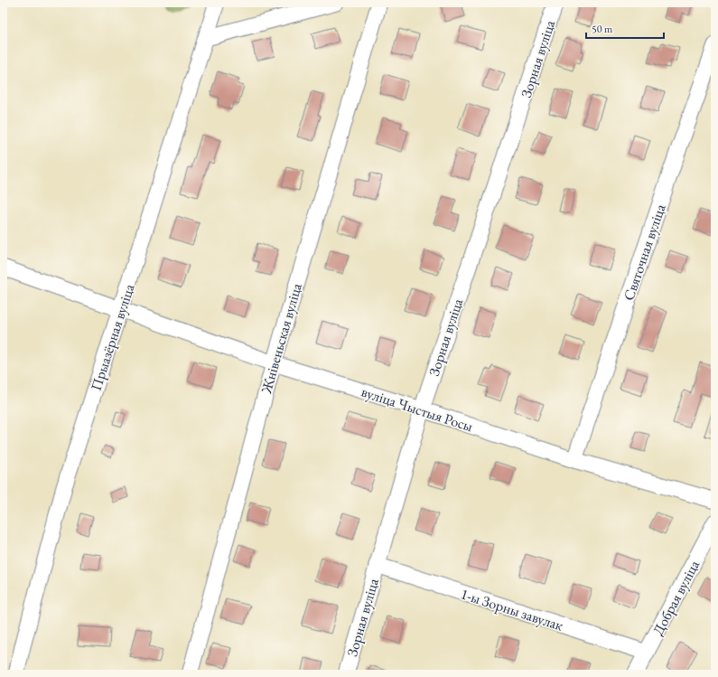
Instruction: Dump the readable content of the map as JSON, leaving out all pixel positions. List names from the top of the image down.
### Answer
{
  "streets": {
    "street": [
      "Зорная вуліца",
      "Святочная вуліца",
      "Прыазёрная вуліца",
      "Жнівеньская вуліца",
      "вуліца Чыстыя Росы",
      "Добрая вуліца",
      "1-ы Зорны завулак"
    ]
  },
  "crossings": [
    ["Зорная вуліца", "вуліца Чыстыя Росы"],
    ["Зорная вуліца", "1-ы Зорны завулак"],
    ["Святочная вуліца", "вуліца Чыстыя Росы"],
    ["Прыазёрная вуліца", "вуліца Чыстыя Росы"],
    ["Жнівеньская вуліца", "вуліца Чыстыя Росы"],
    ["Добрая вуліца", "1-ы Зорны завулак"]
  ],
  "scale_bar": "50 m"
}
